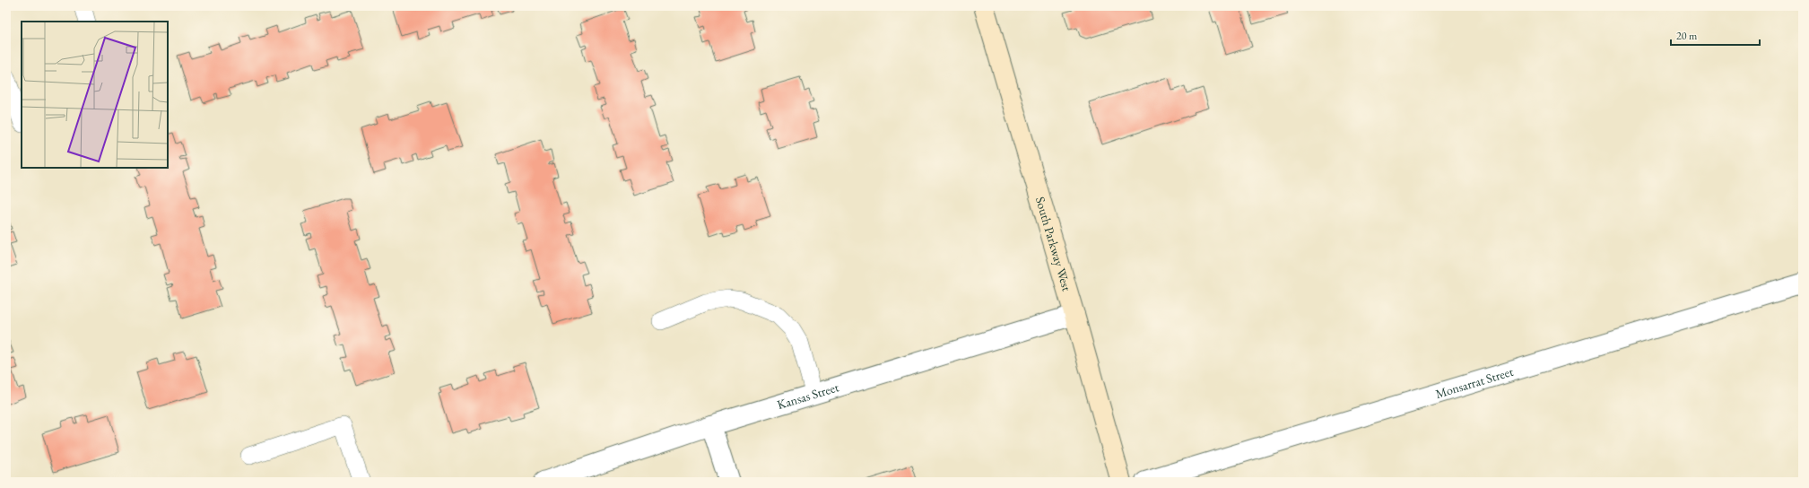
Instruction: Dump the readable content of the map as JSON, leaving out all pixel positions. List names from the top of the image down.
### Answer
{
  "streets": {
    "main road": ["South Parkway West"],
    "street": ["Monsarrat Street", "Kansas Street"]
  },
  "crossings": [
    ["South Parkway West", "Kansas Street"]
  ],
  "scale_bar": "20 m"
}
